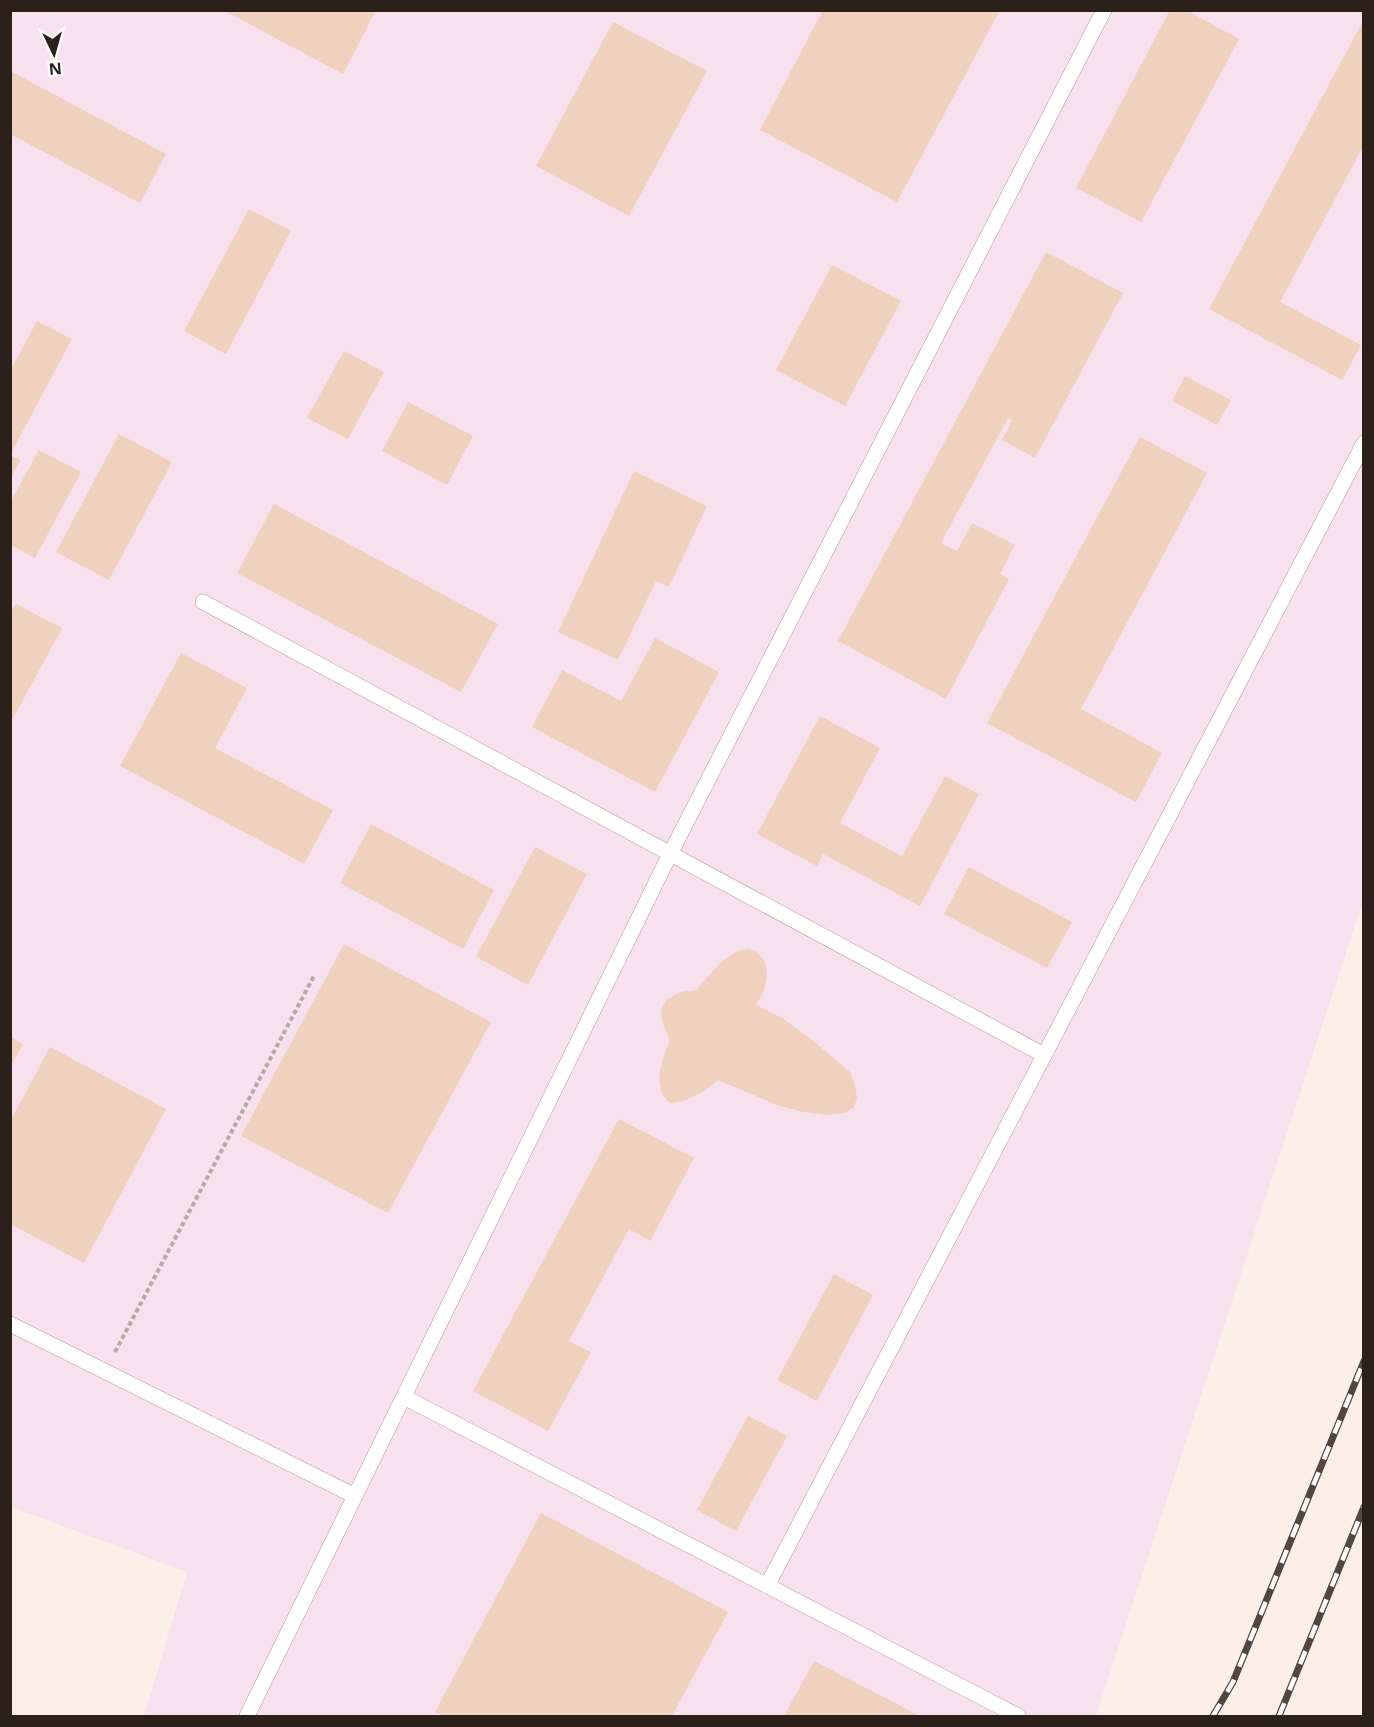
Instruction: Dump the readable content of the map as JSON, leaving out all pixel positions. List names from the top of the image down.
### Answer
{
  "north": "bottom"
}
